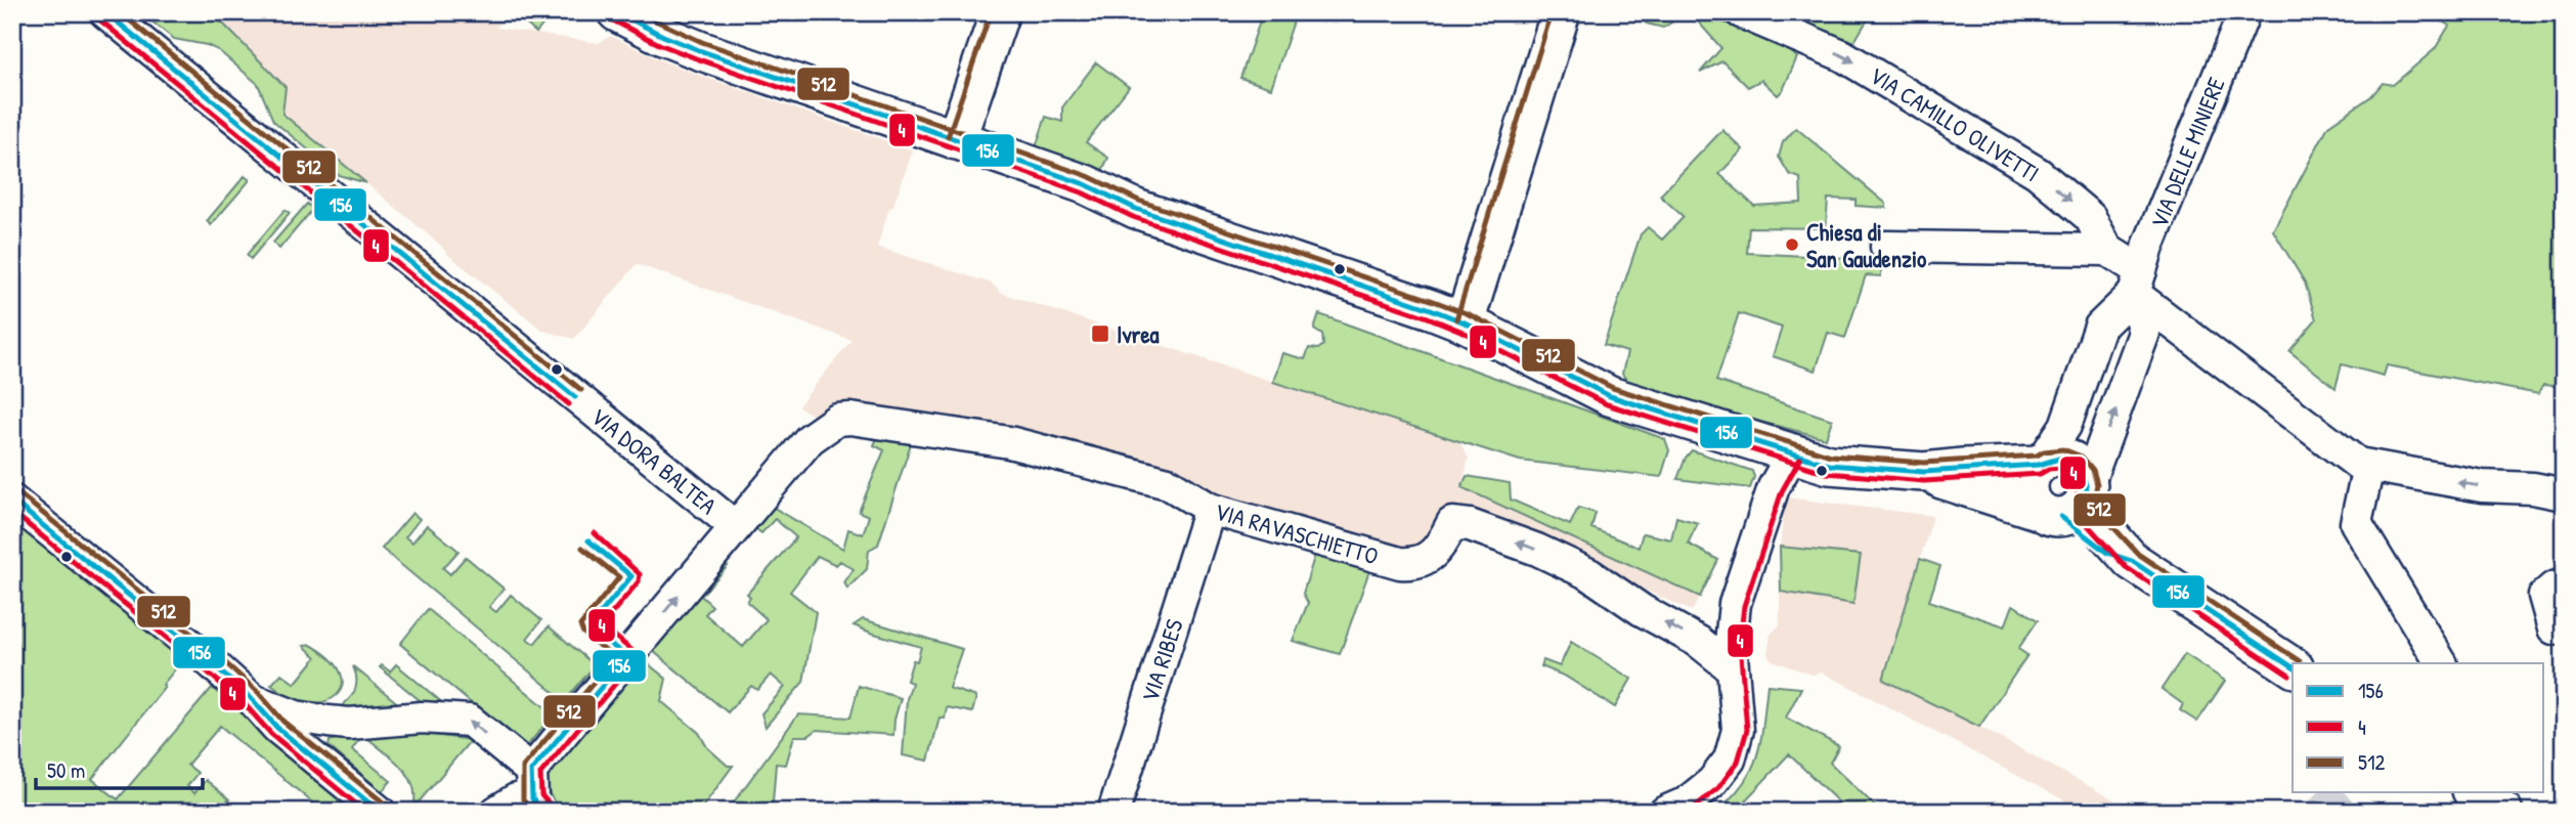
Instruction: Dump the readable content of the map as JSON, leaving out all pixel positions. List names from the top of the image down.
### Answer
{
  "streets": {
    "street": [
      "VIA CAMILLO OLIVETTI",
      "VIA DELLE MINIERE",
      "VIA DORA BALTEA",
      "VIA RAVASCHIETTO",
      "VIA RIBES"
    ]
  },
  "crossings": [
    ["VIA CAMILLO OLIVETTI", "VIA DELLE MINIERE"],
    ["VIA DORA BALTEA", "VIA RAVASCHIETTO"],
    ["VIA RAVASCHIETTO", "VIA RIBES"]
  ],
  "one_way": ["VIA CAMILLO OLIVETTI", "VIA RAVASCHIETTO"],
  "places": {
    "other": ["Chiesa di San Gaudenzio"],
    "transit": ["Ivrea"]
  },
  "lines": ["transit line 156", "transit line 512", "transit line 4"],
  "legend": ["156", "4", "512"],
  "scale_bar": "50 m"
}
